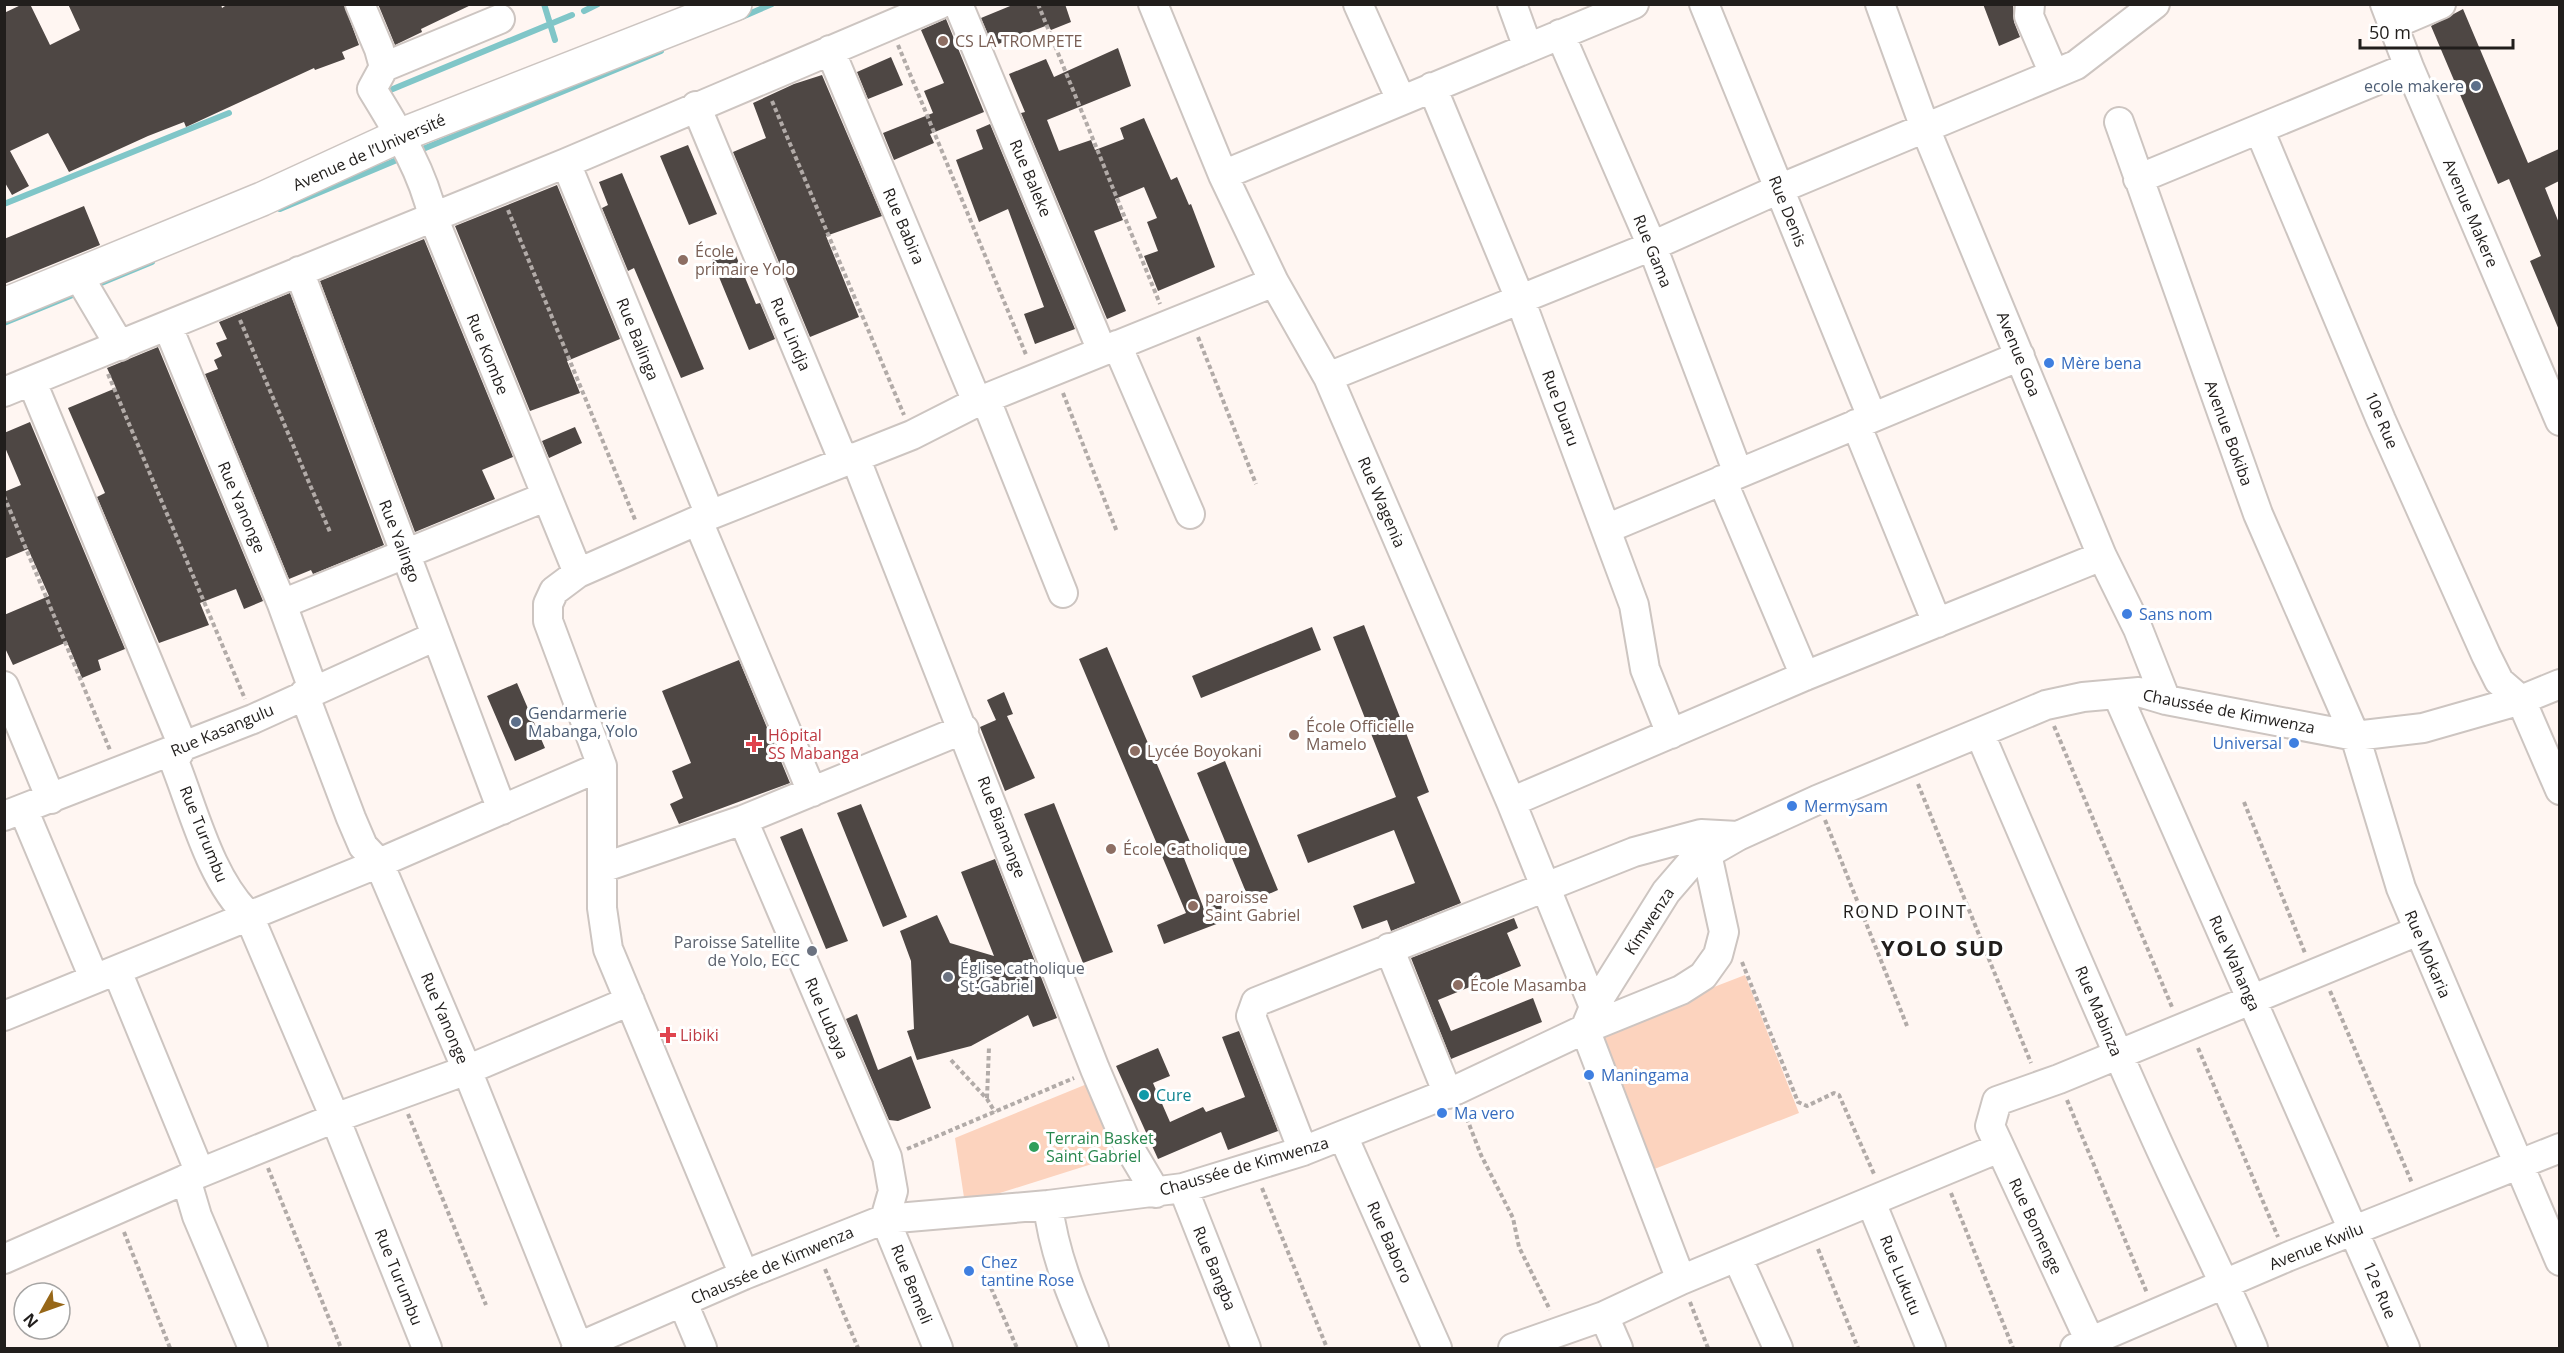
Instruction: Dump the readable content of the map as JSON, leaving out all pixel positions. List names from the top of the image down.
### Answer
{
  "streets": {
    "main road": ["Avenue de l’Université"],
    "street": [
      "Rue Baleke",
      "Rue Denis",
      "Avenue Makere",
      "Rue Babira",
      "Rue Gama",
      "Rue Lindja",
      "Rue Balinga",
      "Rue Kombe",
      "Avenue Goa",
      "Rue Duaru",
      "10e Rue",
      "Avenue Bokiba",
      "Rue Wagenia",
      "Rue Yanonge",
      "Rue Yalingo",
      "Chaussée de Kimwenza",
      "Rue Kasangulu",
      "Rue Biamange",
      "Rue Turumbu",
      "Kimwenza",
      "Rue Mokaria",
      "Rue Wahanga",
      "Rue Mabinza",
      "Rue Lubaya",
      "Rue Bomenge",
      "Rue Baboro",
      "Avenue Kwilu",
      "Rue Bangba",
      "Rue Lukutu",
      "Rue Bemeli",
      "12e Rue"
    ]
  },
  "crossings": [
    ["Avenue de l’Université", "Rue Kombe"],
    ["Rue Lindja", "Rue Biamange"],
    ["Avenue Goa", "Chaussée de Kimwenza"],
    ["10e Rue", "Chaussée de Kimwenza"],
    ["Avenue Bokiba", "Chaussée de Kimwenza"],
    ["Avenue Bokiba", "Rue Mokaria"],
    ["Rue Wagenia", "Chaussée de Kimwenza"],
    ["Rue Wagenia", "Kimwenza"],
    ["Rue Yanonge", "Chaussée de Kimwenza"],
    ["Rue Yanonge", "Rue Kasangulu"],
    ["Rue Yalingo", "Rue Kasangulu"],
    ["Chaussée de Kimwenza", "Rue Biamange"],
    ["Chaussée de Kimwenza", "Kimwenza"],
    ["Chaussée de Kimwenza", "Rue Mokaria"],
    ["Chaussée de Kimwenza", "Rue Wahanga"],
    ["Chaussée de Kimwenza", "Rue Mabinza"],
    ["Chaussée de Kimwenza", "Rue Lubaya"],
    ["Chaussée de Kimwenza", "Rue Baboro"],
    ["Chaussée de Kimwenza", "Rue Bangba"],
    ["Chaussée de Kimwenza", "Rue Bemeli"],
    ["Rue Kasangulu", "Rue Turumbu"],
    ["Rue Biamange", "Rue Bangba"],
    ["Rue Mokaria", "Avenue Kwilu"],
    ["Rue Wahanga", "Avenue Kwilu"],
    ["Rue Wahanga", "12e Rue"],
    ["Rue Mabinza", "Avenue Kwilu"],
    ["Rue Lubaya", "Rue Bemeli"],
    ["Rue Bomenge", "Avenue Kwilu"],
    ["Avenue Kwilu", "12e Rue"]
  ],
  "districts": ["ROND POINT", "YOLO SUD"],
  "places": {
    "other": [
      "CS LA TROMPETE",
      "ecole makere",
      "École primaire Yolo",
      "Mère bena",
      "Sans nom",
      "Gendarmerie Mabanga, Yolo",
      "École Officielle Mamelo",
      "Universal",
      "Lycée Boyokani",
      "Mermysam",
      "École Catholique",
      "paroisse Saint Gabriel",
      "Paroisse Satellite de Yolo, ECC",
      "Église catholique St-Gabriel",
      "École Masamba",
      "Maningama",
      "Cure",
      "Ma vero",
      "Terrain Basket Saint Gabriel",
      "Chez tantine Rose"
    ],
    "health": ["Hôpital SS Mabanga", "Libiki"]
  },
  "scale_bar": "50 m",
  "north": "bottom left"
}
